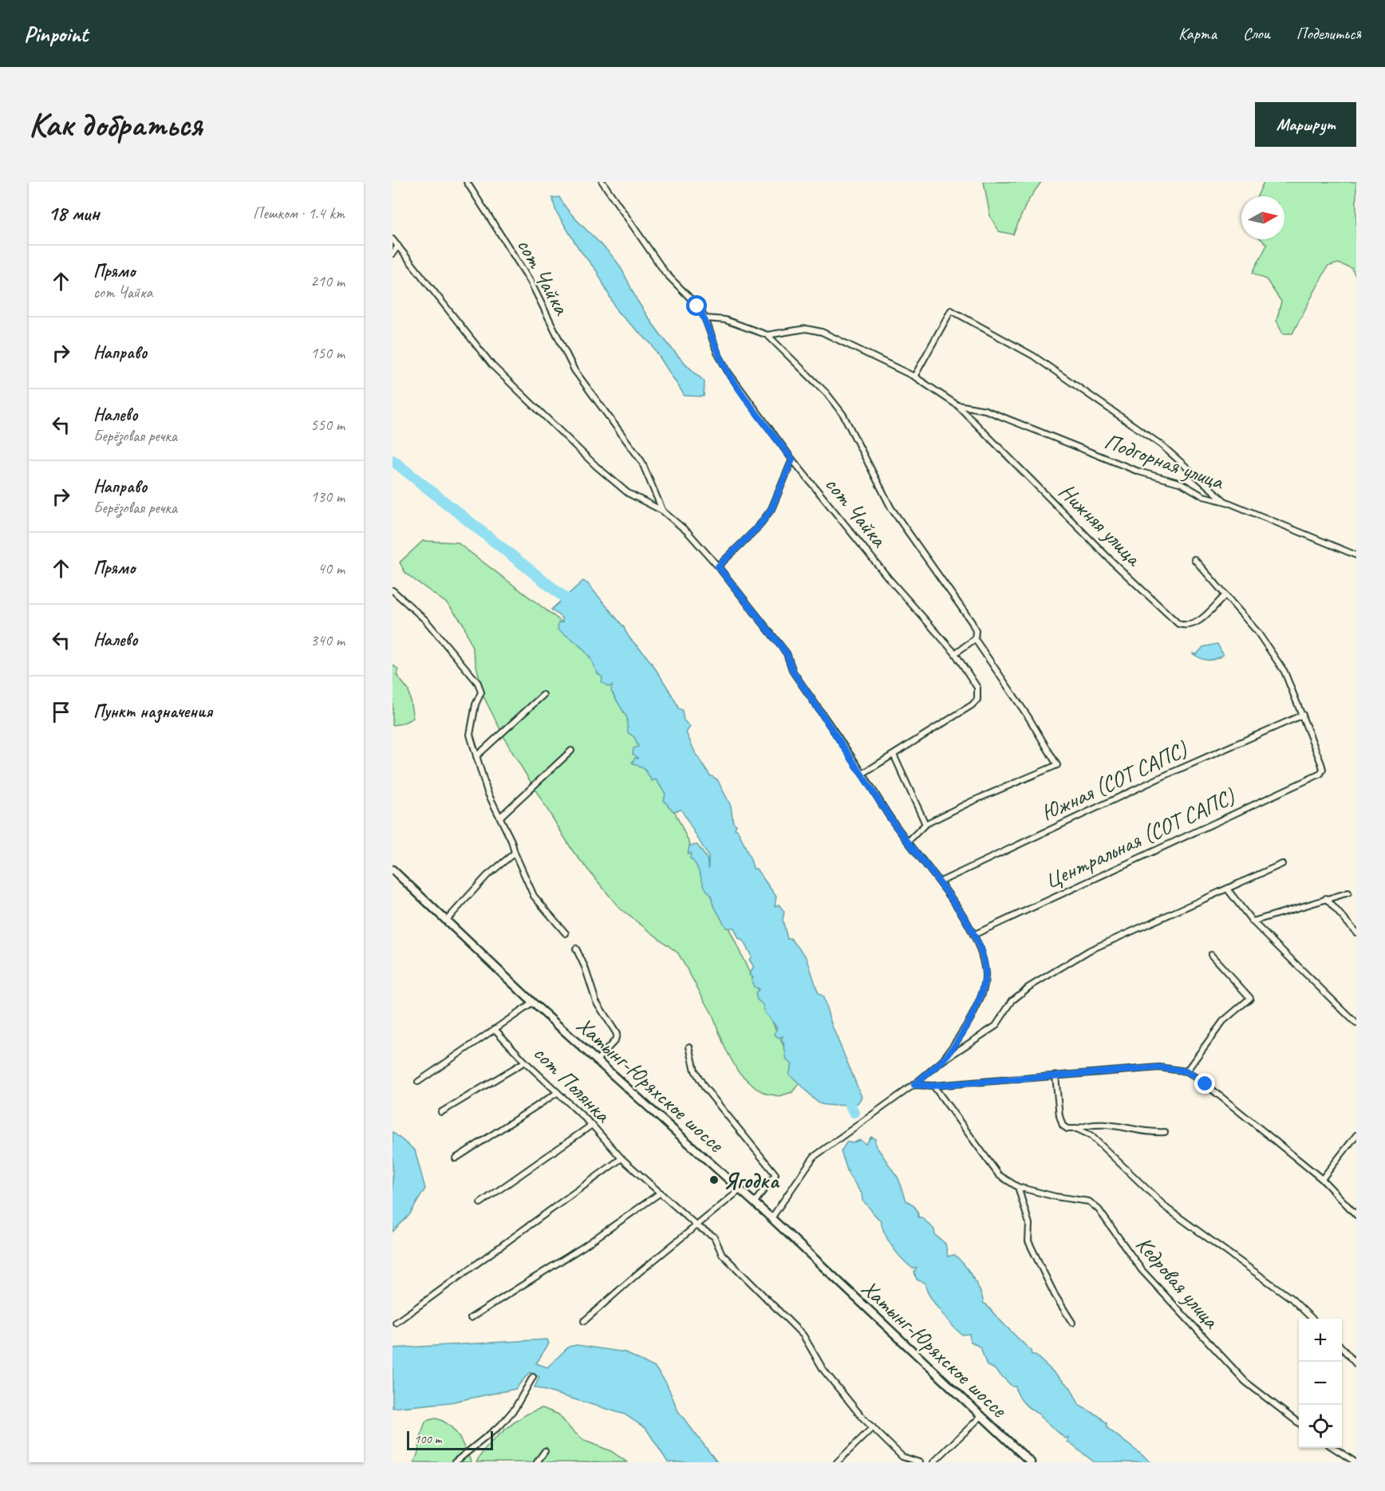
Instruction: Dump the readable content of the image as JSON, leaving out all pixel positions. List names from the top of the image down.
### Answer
{
  "streets": {
    "main road": ["Хатынг-Юряхское шоссе"],
    "street": [
      "сот Чайка",
      "Подгорная улица",
      "Нижняя улица",
      "Южная (СОТ САПС)",
      "Центральная (СОТ САПС)",
      "сот Полянка",
      "Кедровая улица"
    ]
  },
  "crossings": [
    ["Подгорная улица", "Нижняя улица"],
    ["Южная (СОТ САПС)", "Центральная (СОТ САПС)"]
  ],
  "places": ["Ягодка"],
  "scale_bar": "100 m",
  "north": "right",
  "page": {
    "header": "Pinpoint",
    "nav": ["Карта", "Слои", "Поделиться"],
    "buttons": "Маршрут",
    "title": "Как добраться",
    "heading": ["18 мин", "Пешком · 1.4 km"],
    "list": [
      ["Прямо", "сот Чайка", "210 m"],
      ["Направо", "150 m"],
      ["Налево", "Берёзовая речка", "550 m"],
      ["Направо", "Берёзовая речка", "130 m"],
      ["Прямо", "40 m"],
      ["Налево", "340 m"],
      "Пункт назначения"
    ],
    "map_buttons": ["+", "−"],
    "scale": "100 m"
  }
}
